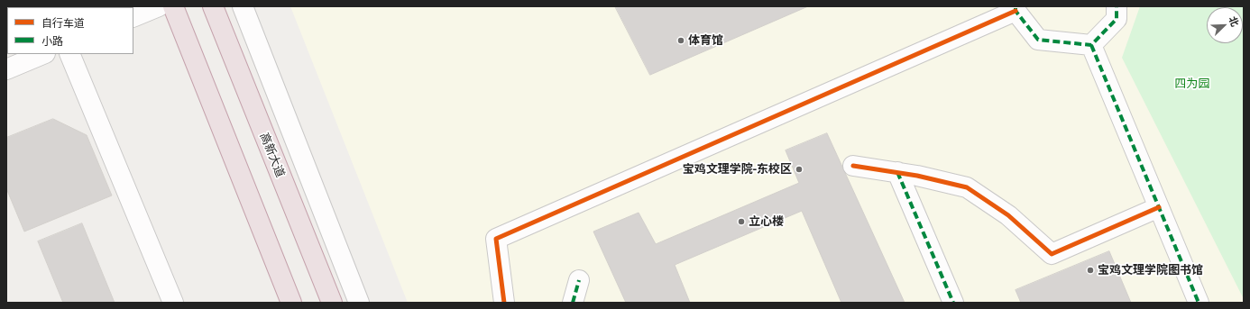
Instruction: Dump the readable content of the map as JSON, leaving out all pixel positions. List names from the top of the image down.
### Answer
{
  "streets": {
    "highway": ["高新大道"]
  },
  "parks": ["四为园"],
  "places": [
    "体育馆",
    "宝鸡文理学院-东校区",
    "立心楼",
    "宝鸡文理学院图书馆"
  ],
  "legend": ["自行车道", "小路"],
  "north": "top right"
}
